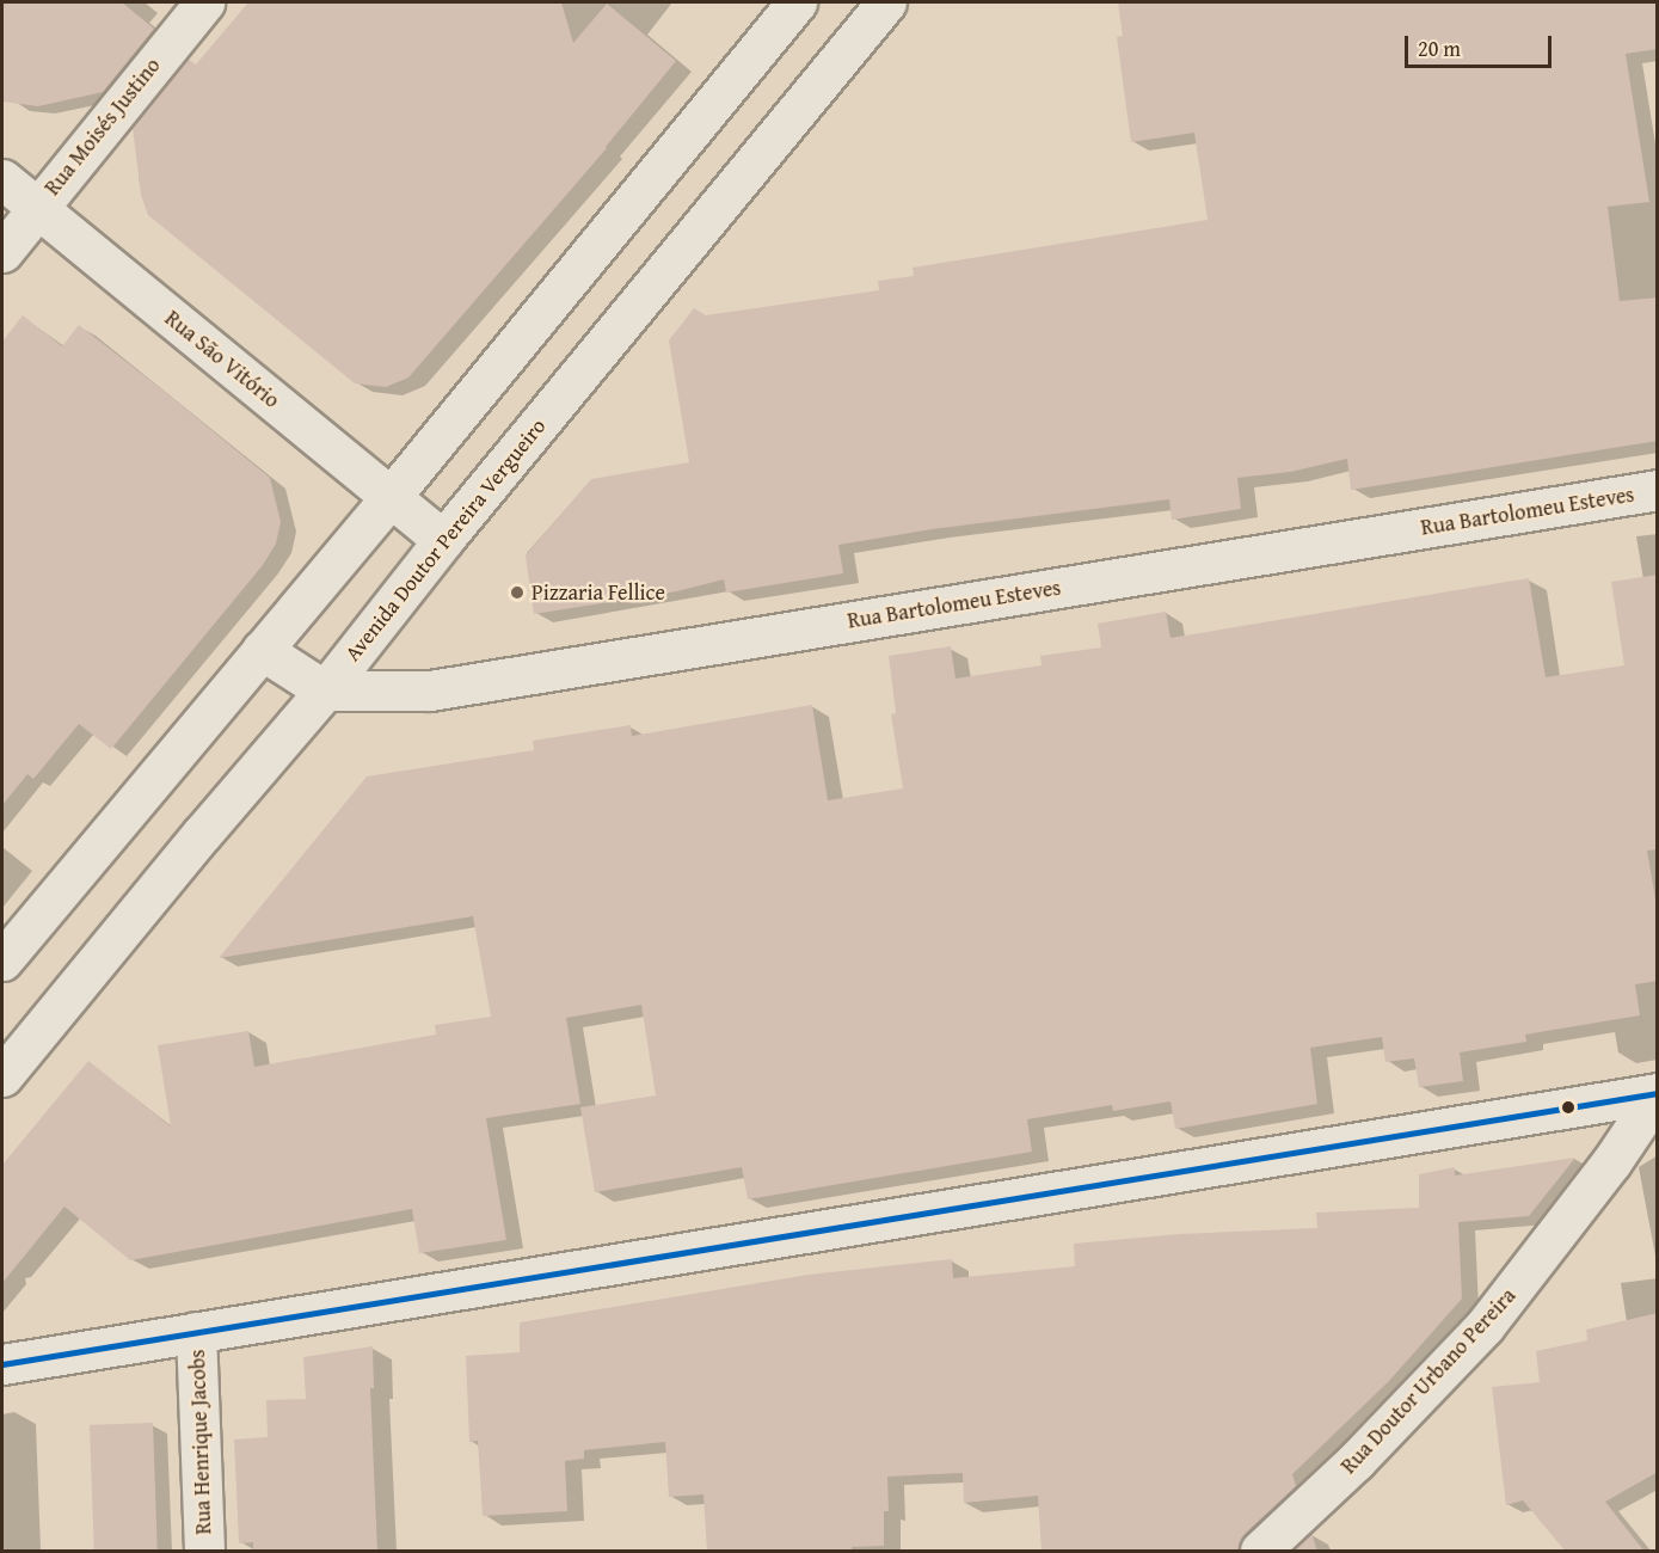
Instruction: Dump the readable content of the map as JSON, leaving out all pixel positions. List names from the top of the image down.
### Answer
{
  "streets": {
    "street": [
      "Rua Moisés Justino",
      "Rua São Vitório",
      "Rua Bartolomeu Esteves",
      "Avenida Doutor Pereira Vergueiro",
      "Rua Doutor Urbano Pereira",
      "Rua Henrique Jacobs"
    ]
  },
  "crossings": [
    ["Rua Moisés Justino", "Rua São Vitório"],
    ["Rua São Vitório", "Avenida Doutor Pereira Vergueiro"],
    ["Rua Bartolomeu Esteves", "Avenida Doutor Pereira Vergueiro"]
  ],
  "places": ["Pizzaria Fellice"],
  "scale_bar": "20 m"
}
